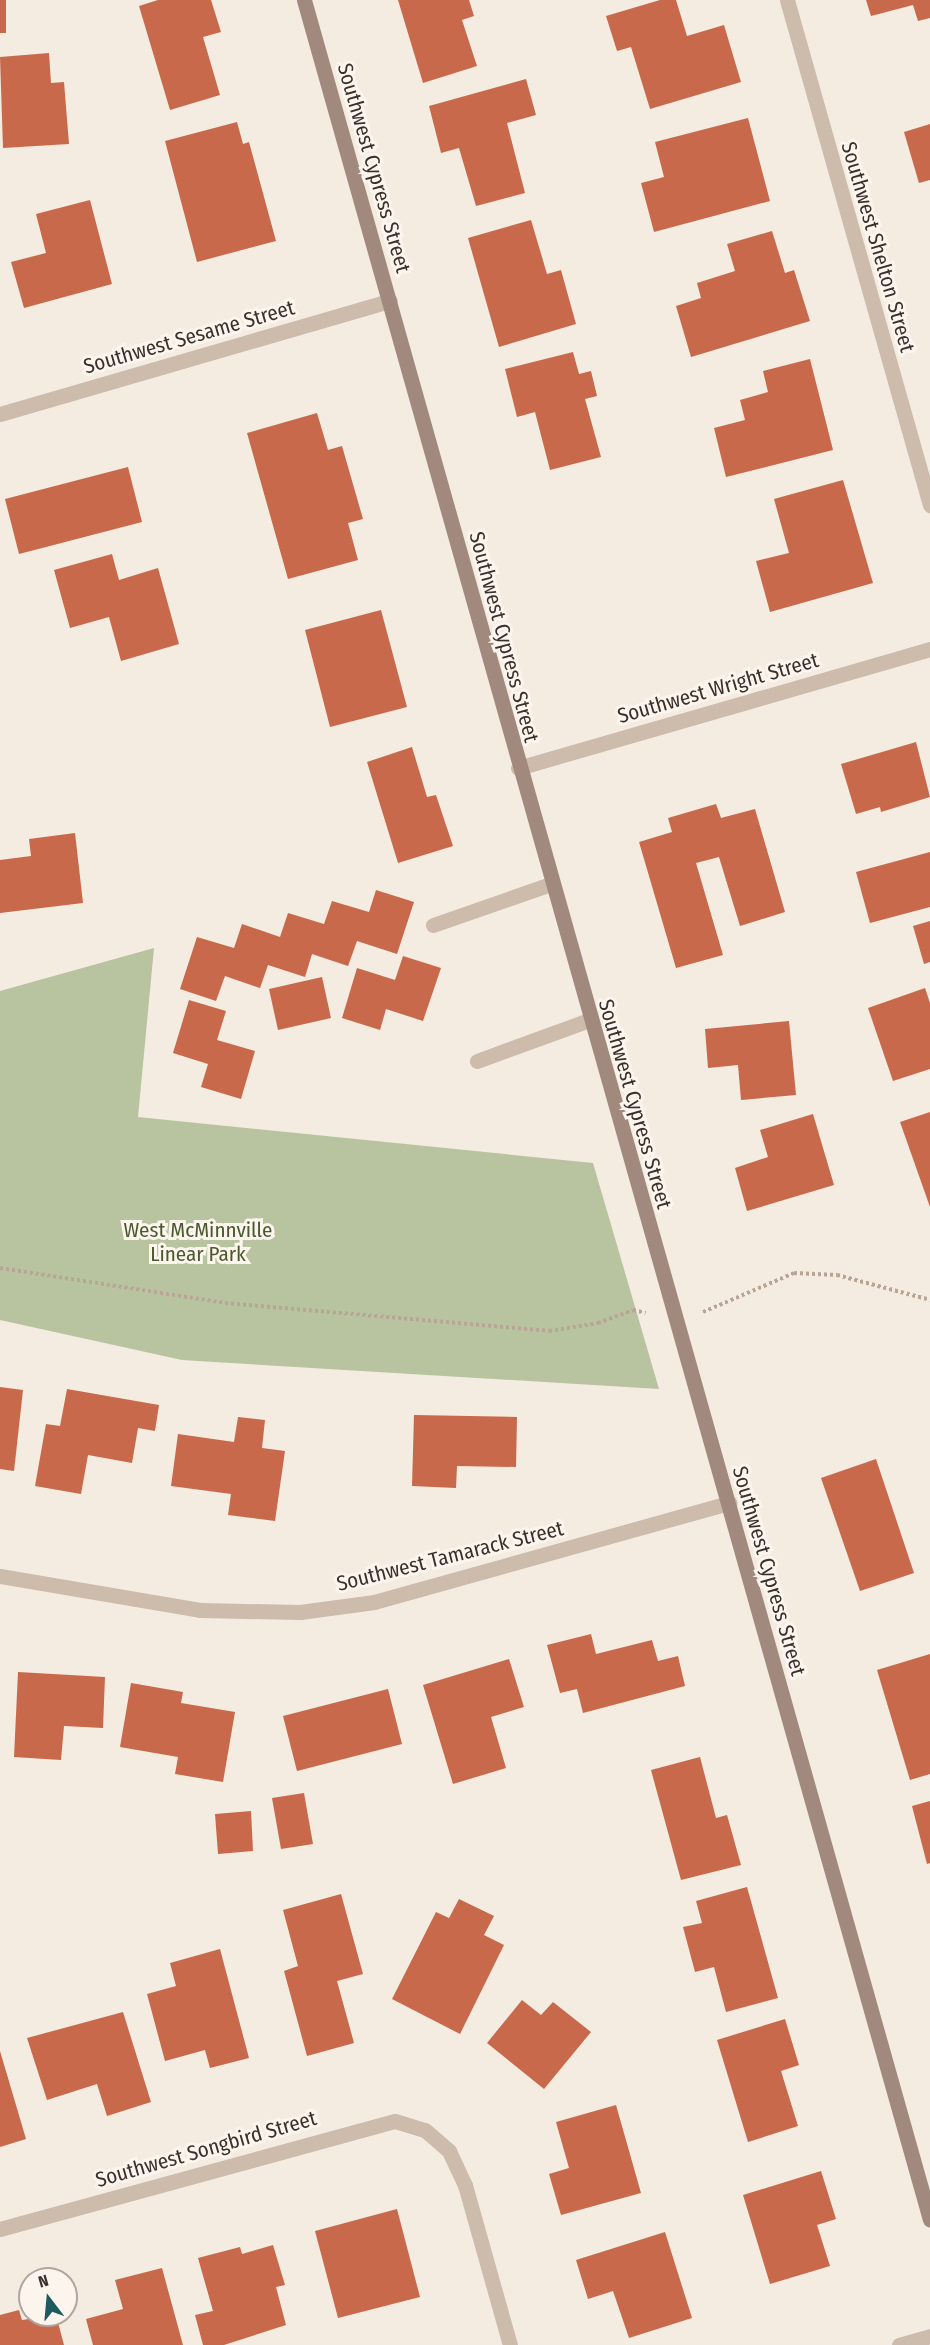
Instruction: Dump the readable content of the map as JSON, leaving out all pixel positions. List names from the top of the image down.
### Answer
{
  "streets": {
    "main road": ["Southwest Cypress Street"],
    "street": [
      "Southwest Shelton Street",
      "Southwest Sesame Street",
      "Southwest Wright Street",
      "Southwest Tamarack Street",
      "Southwest Songbird Street"
    ]
  },
  "crossings": [
    ["Southwest Cypress Street", "Southwest Sesame Street"],
    ["Southwest Cypress Street", "Southwest Wright Street"],
    ["Southwest Cypress Street", "Southwest Tamarack Street"]
  ],
  "parks": ["West McMinnville Linear Park"],
  "north": "top"
}
